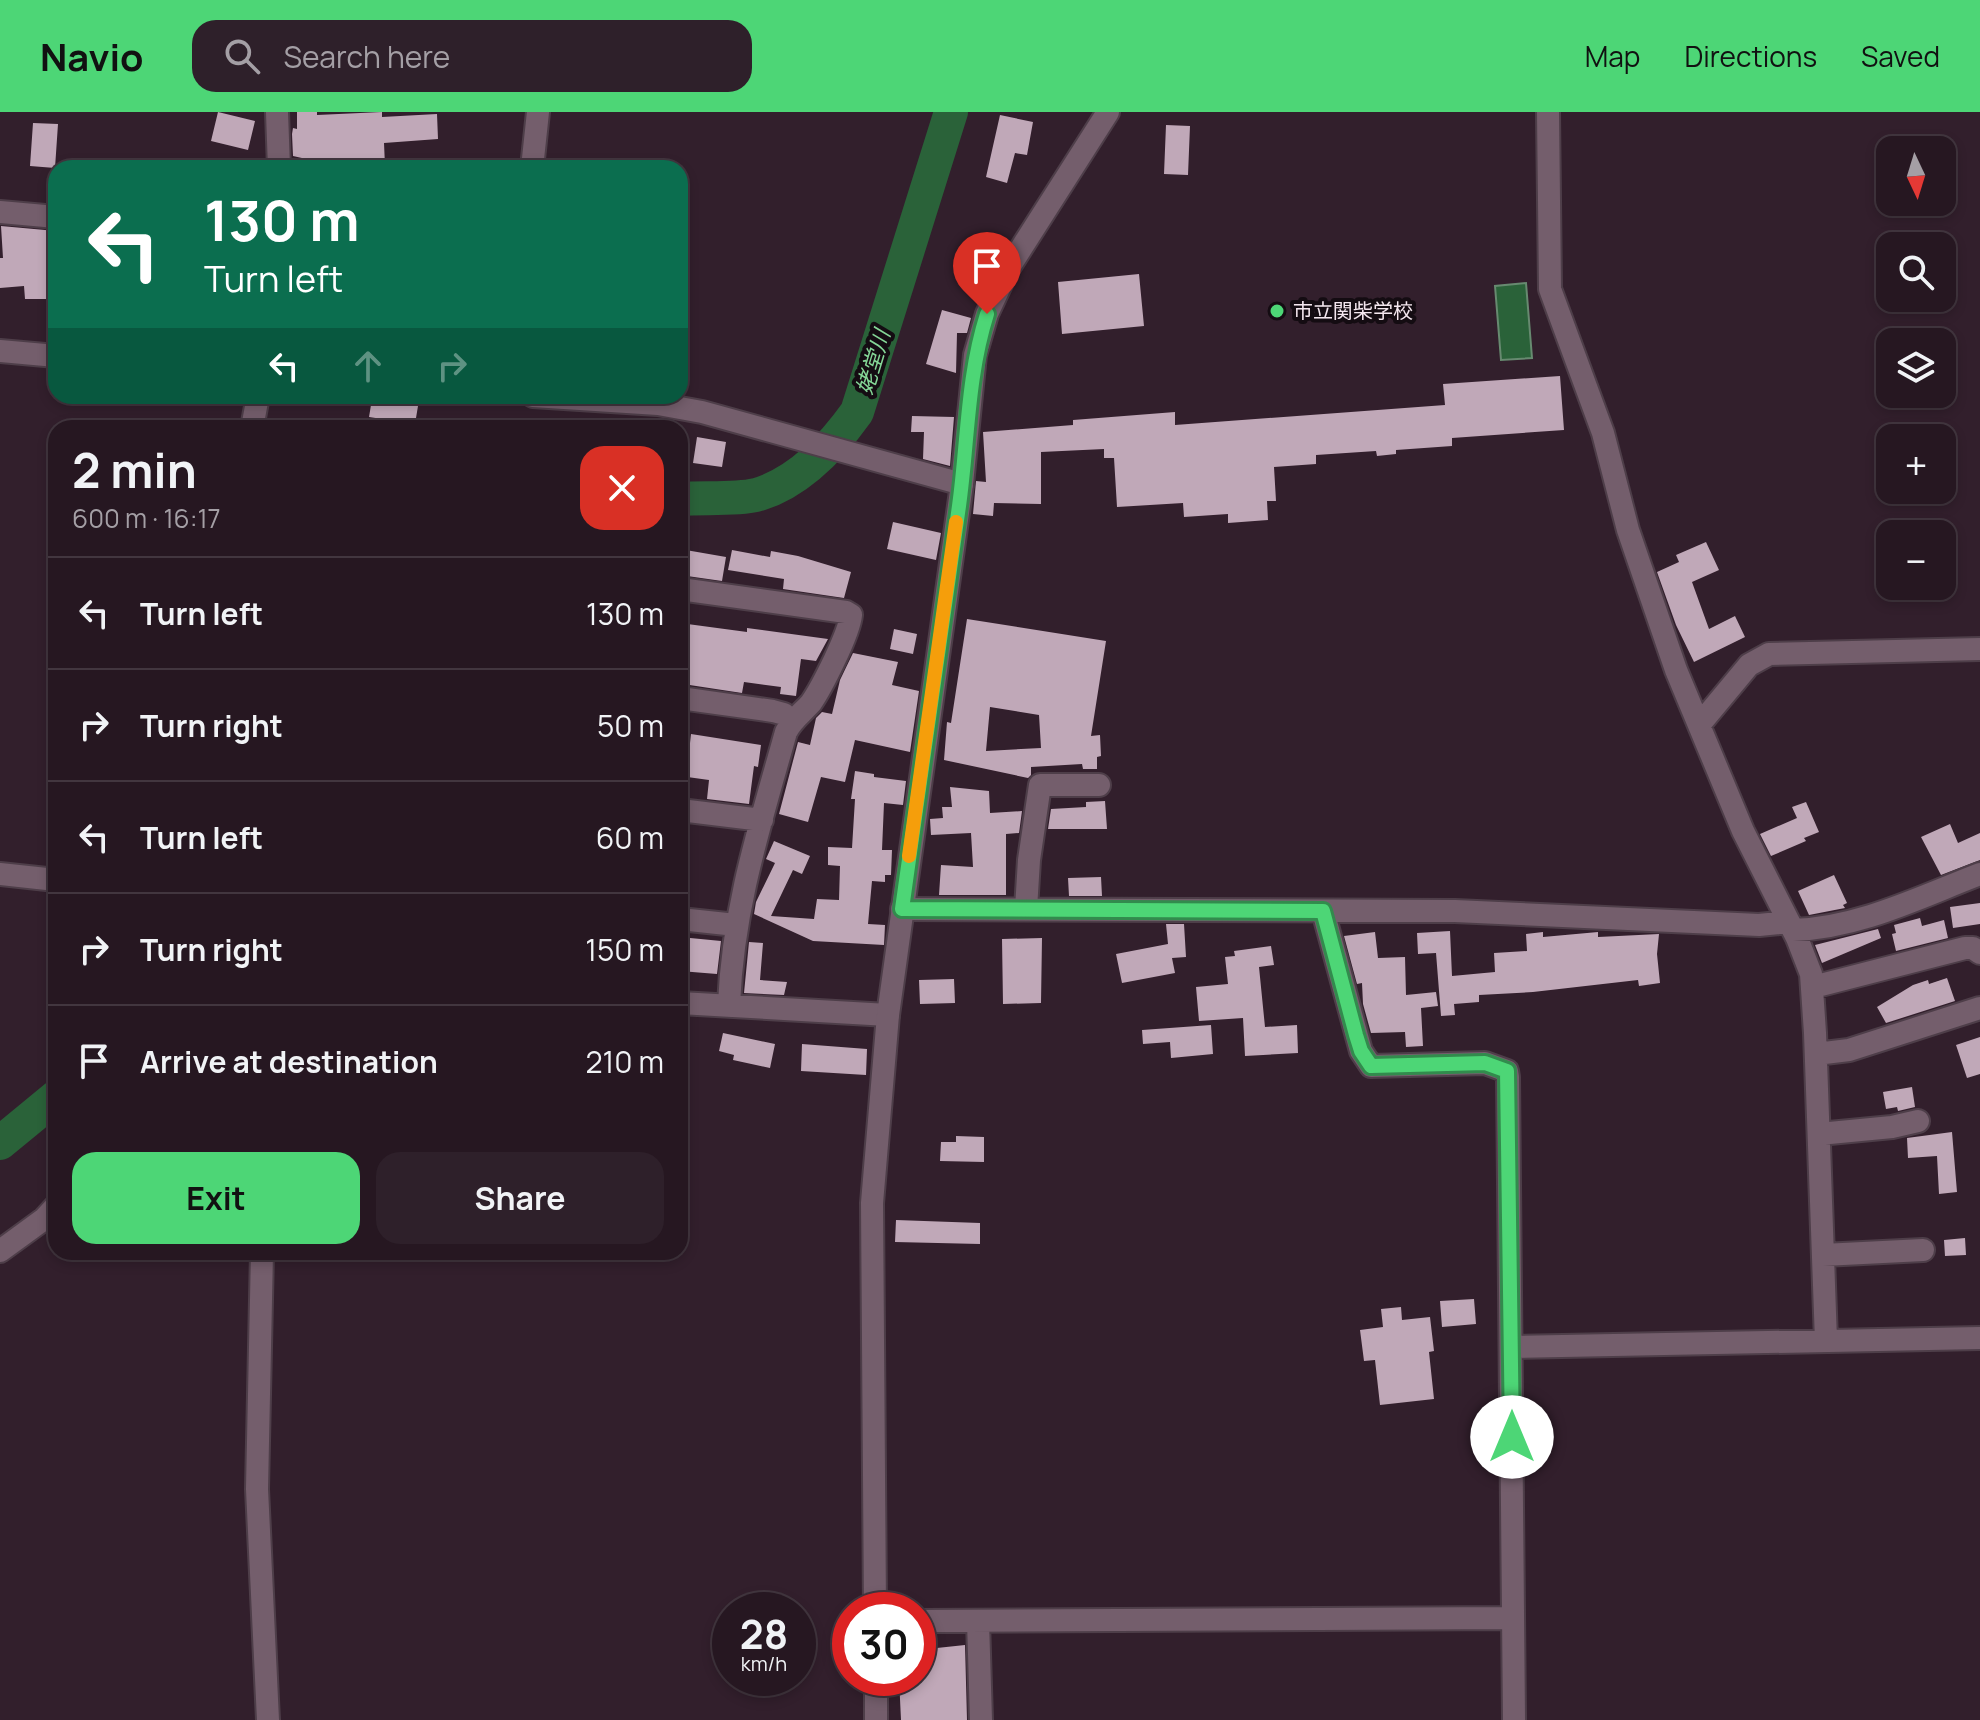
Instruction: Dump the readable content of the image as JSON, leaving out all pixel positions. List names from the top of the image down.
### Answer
{
  "water": ["姥堂川"],
  "places": ["市立関柴学校"],
  "north": "bottom",
  "page": {
    "header": "Navio",
    "search": "Search here",
    "nav": ["Map", "Directions", "Saved"],
    "map_buttons": ["+", "−"],
    "turn": ["130 m", "Turn left"],
    "heading": ["2 min", "600 m · 16:17"],
    "list": [
      {
        "name": "Turn left",
        "value": "130 m"
      },
      {
        "name": "Turn right",
        "value": "50 m"
      },
      {
        "name": "Turn left",
        "value": "60 m"
      },
      {
        "name": "Turn right",
        "value": "150 m"
      },
      {
        "name": "Arrive at destination",
        "value": "210 m"
      }
    ],
    "buttons": ["Exit", "Share"],
    "speed": "28 km/h",
    "limit": "30"
  }
}
